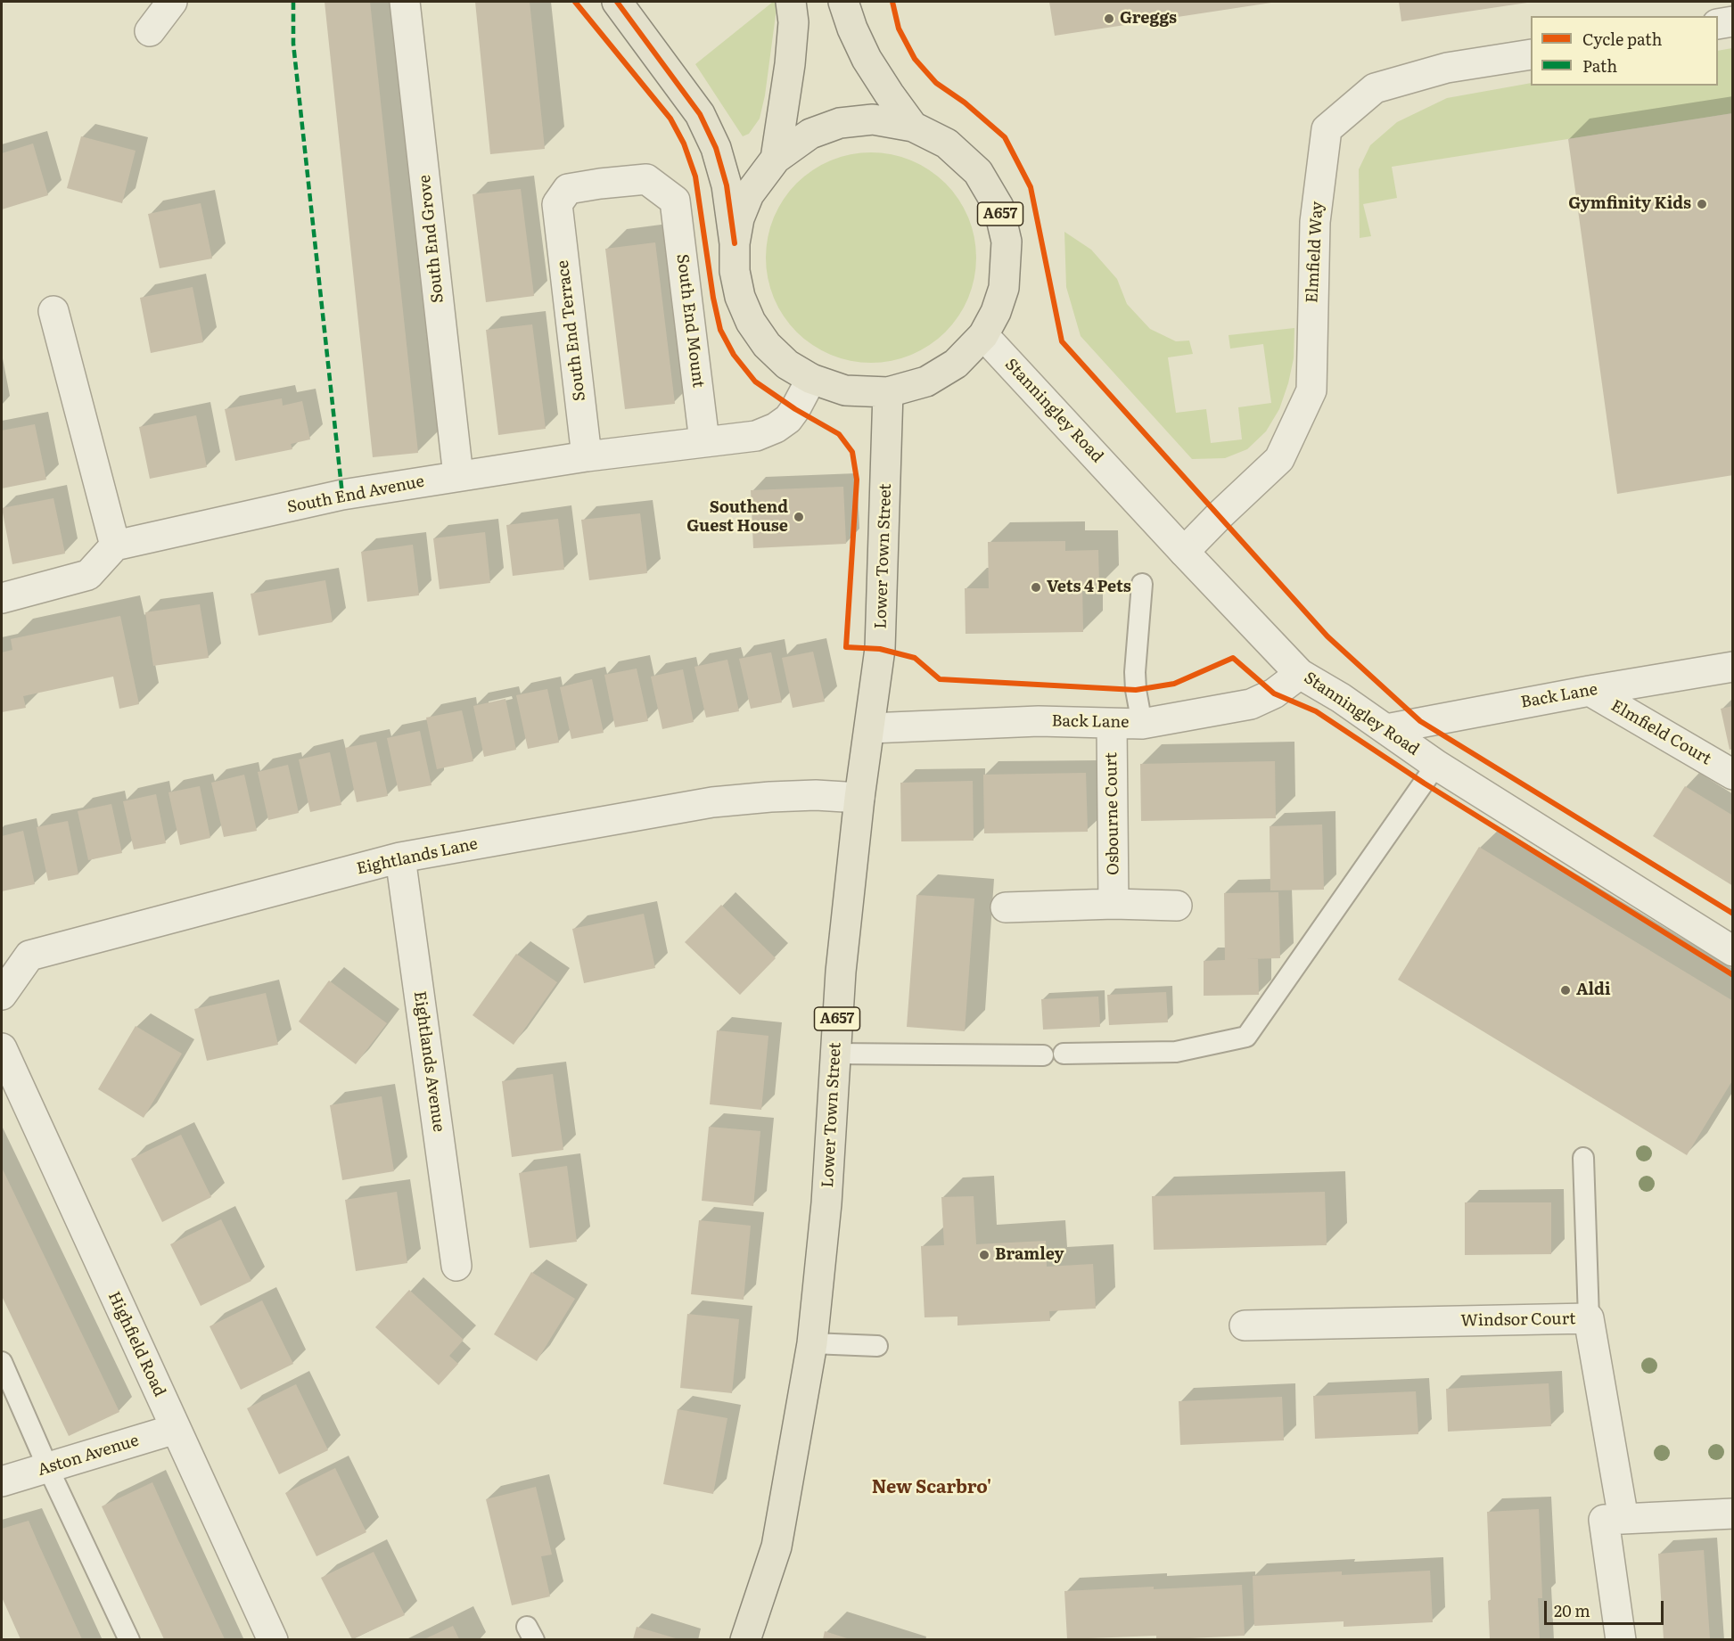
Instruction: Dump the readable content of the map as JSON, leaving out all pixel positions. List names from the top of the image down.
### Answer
{
  "streets": {
    "main road": ["A657", "Lower Town Street"],
    "street": [
      "South End Grove",
      "Elmfield Way",
      "South End Mount",
      "South End Terrace",
      "Stanningley Road",
      "South End Avenue",
      "Back Lane",
      "Elmfield Court",
      "Osbourne Court",
      "Eightlands Lane",
      "Eightlands Avenue",
      "Windsor Court",
      "Highfield Road",
      "Aston Avenue"
    ]
  },
  "crossings": [
    ["A657", "Stanningley Road"],
    ["A657", "South End Avenue"],
    ["A657", "Lower Town Street"],
    ["South End Grove", "South End Avenue"],
    ["Elmfield Way", "Stanningley Road"],
    ["South End Mount", "South End Terrace"],
    ["South End Mount", "South End Avenue"],
    ["South End Terrace", "South End Avenue"],
    ["Stanningley Road", "Back Lane"],
    ["Lower Town Street", "Back Lane"],
    ["Lower Town Street", "Eightlands Lane"],
    ["Back Lane", "Elmfield Court"],
    ["Back Lane", "Osbourne Court"],
    ["Eightlands Lane", "Eightlands Avenue"],
    ["Highfield Road", "Aston Avenue"]
  ],
  "districts": ["New Scarbro'"],
  "places": [
    "Greggs",
    "Gymfinity Kids",
    "Southend Guest House",
    "Vets 4 Pets",
    "Aldi",
    "Bramley"
  ],
  "legend": ["Cycle path", "Path"],
  "scale_bar": "20 m"
}
